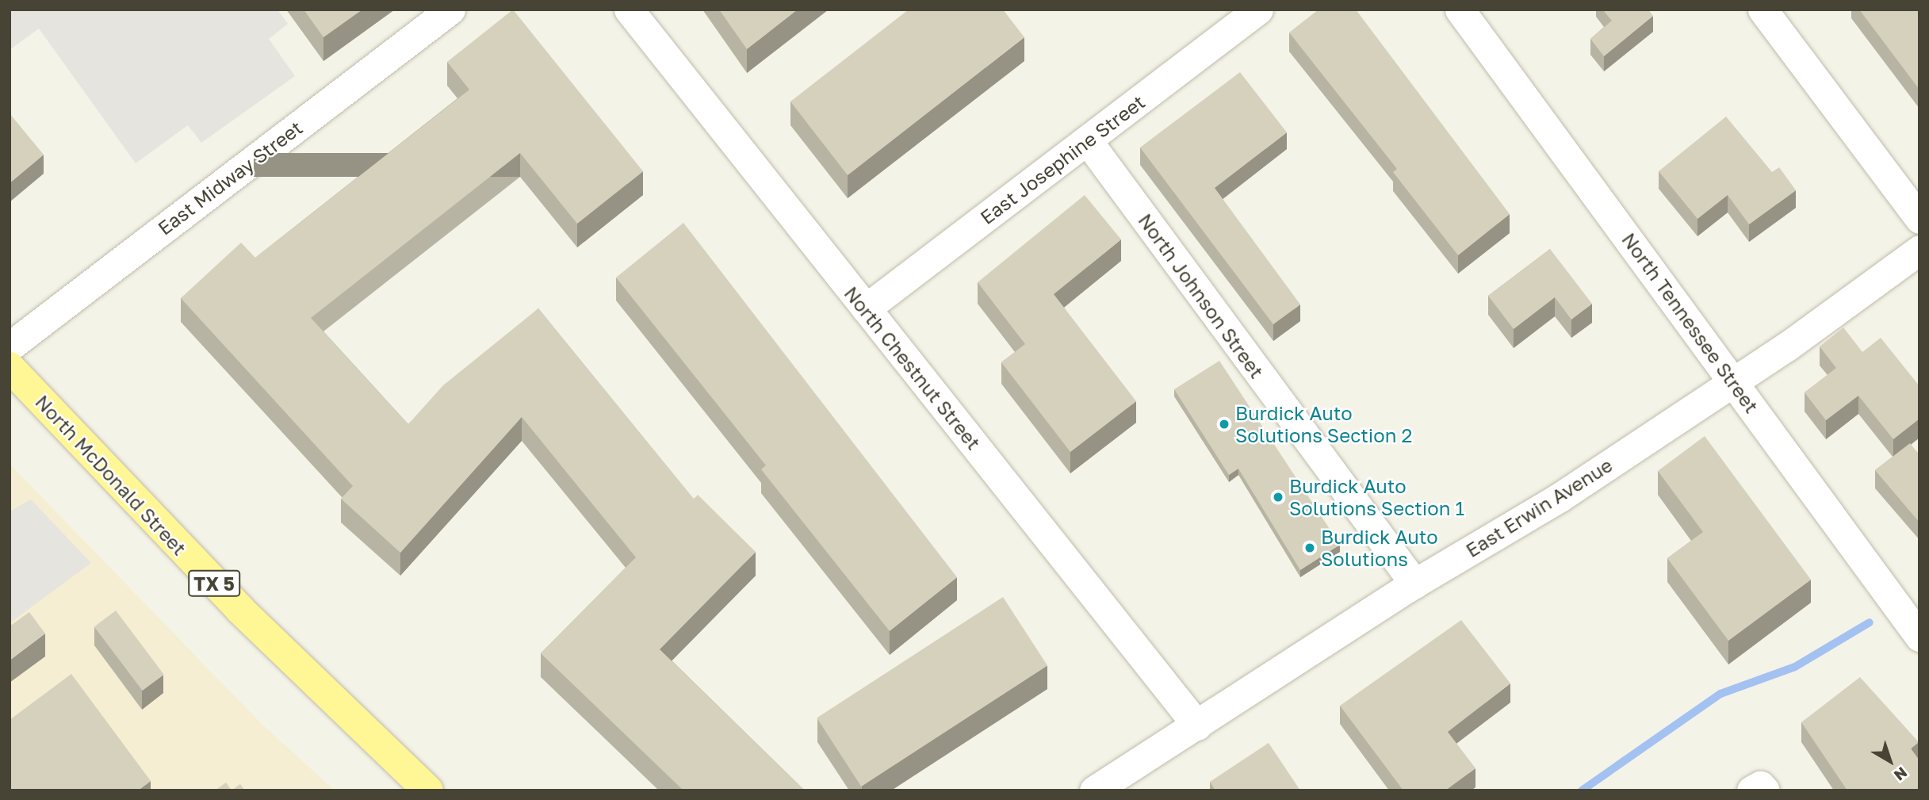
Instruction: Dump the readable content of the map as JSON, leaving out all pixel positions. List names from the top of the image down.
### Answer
{
  "streets": {
    "main road": ["North McDonald Street", "TX 5"],
    "street": [
      "East Josephine Street",
      "East Midway Street",
      "North Johnson Street",
      "North Tennessee Street",
      "North Chestnut Street",
      "East Erwin Avenue"
    ]
  },
  "crossings": [
    ["East Josephine Street", "North Johnson Street"],
    ["East Josephine Street", "North Chestnut Street"],
    ["North Johnson Street", "East Erwin Avenue"],
    ["North Tennessee Street", "East Erwin Avenue"],
    ["North Chestnut Street", "East Erwin Avenue"]
  ],
  "places": ["Burdick Auto Solutions Section 2", "Burdick Auto Solutions Section 1", "Burdick Auto Solutions"],
  "north": "bottom right"
}
